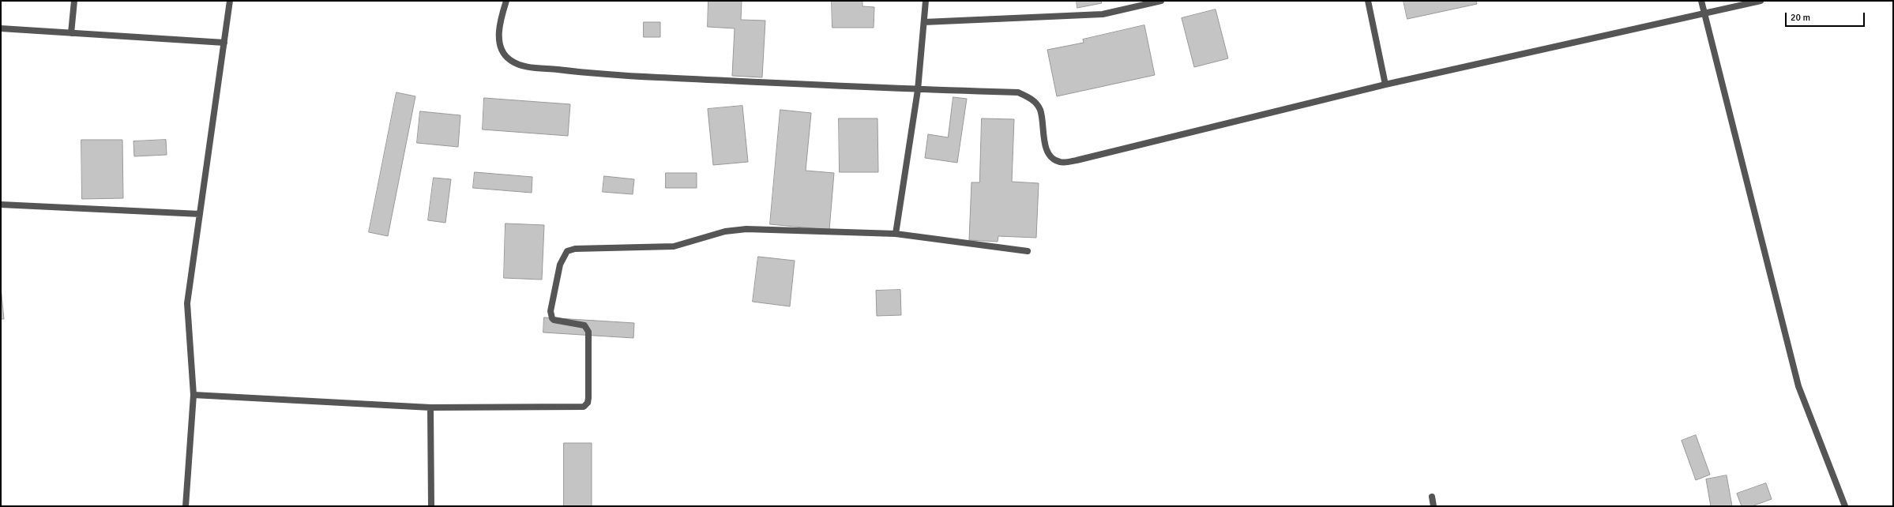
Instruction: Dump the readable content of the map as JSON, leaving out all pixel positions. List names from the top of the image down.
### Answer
{
  "scale_bar": "20 m"
}
